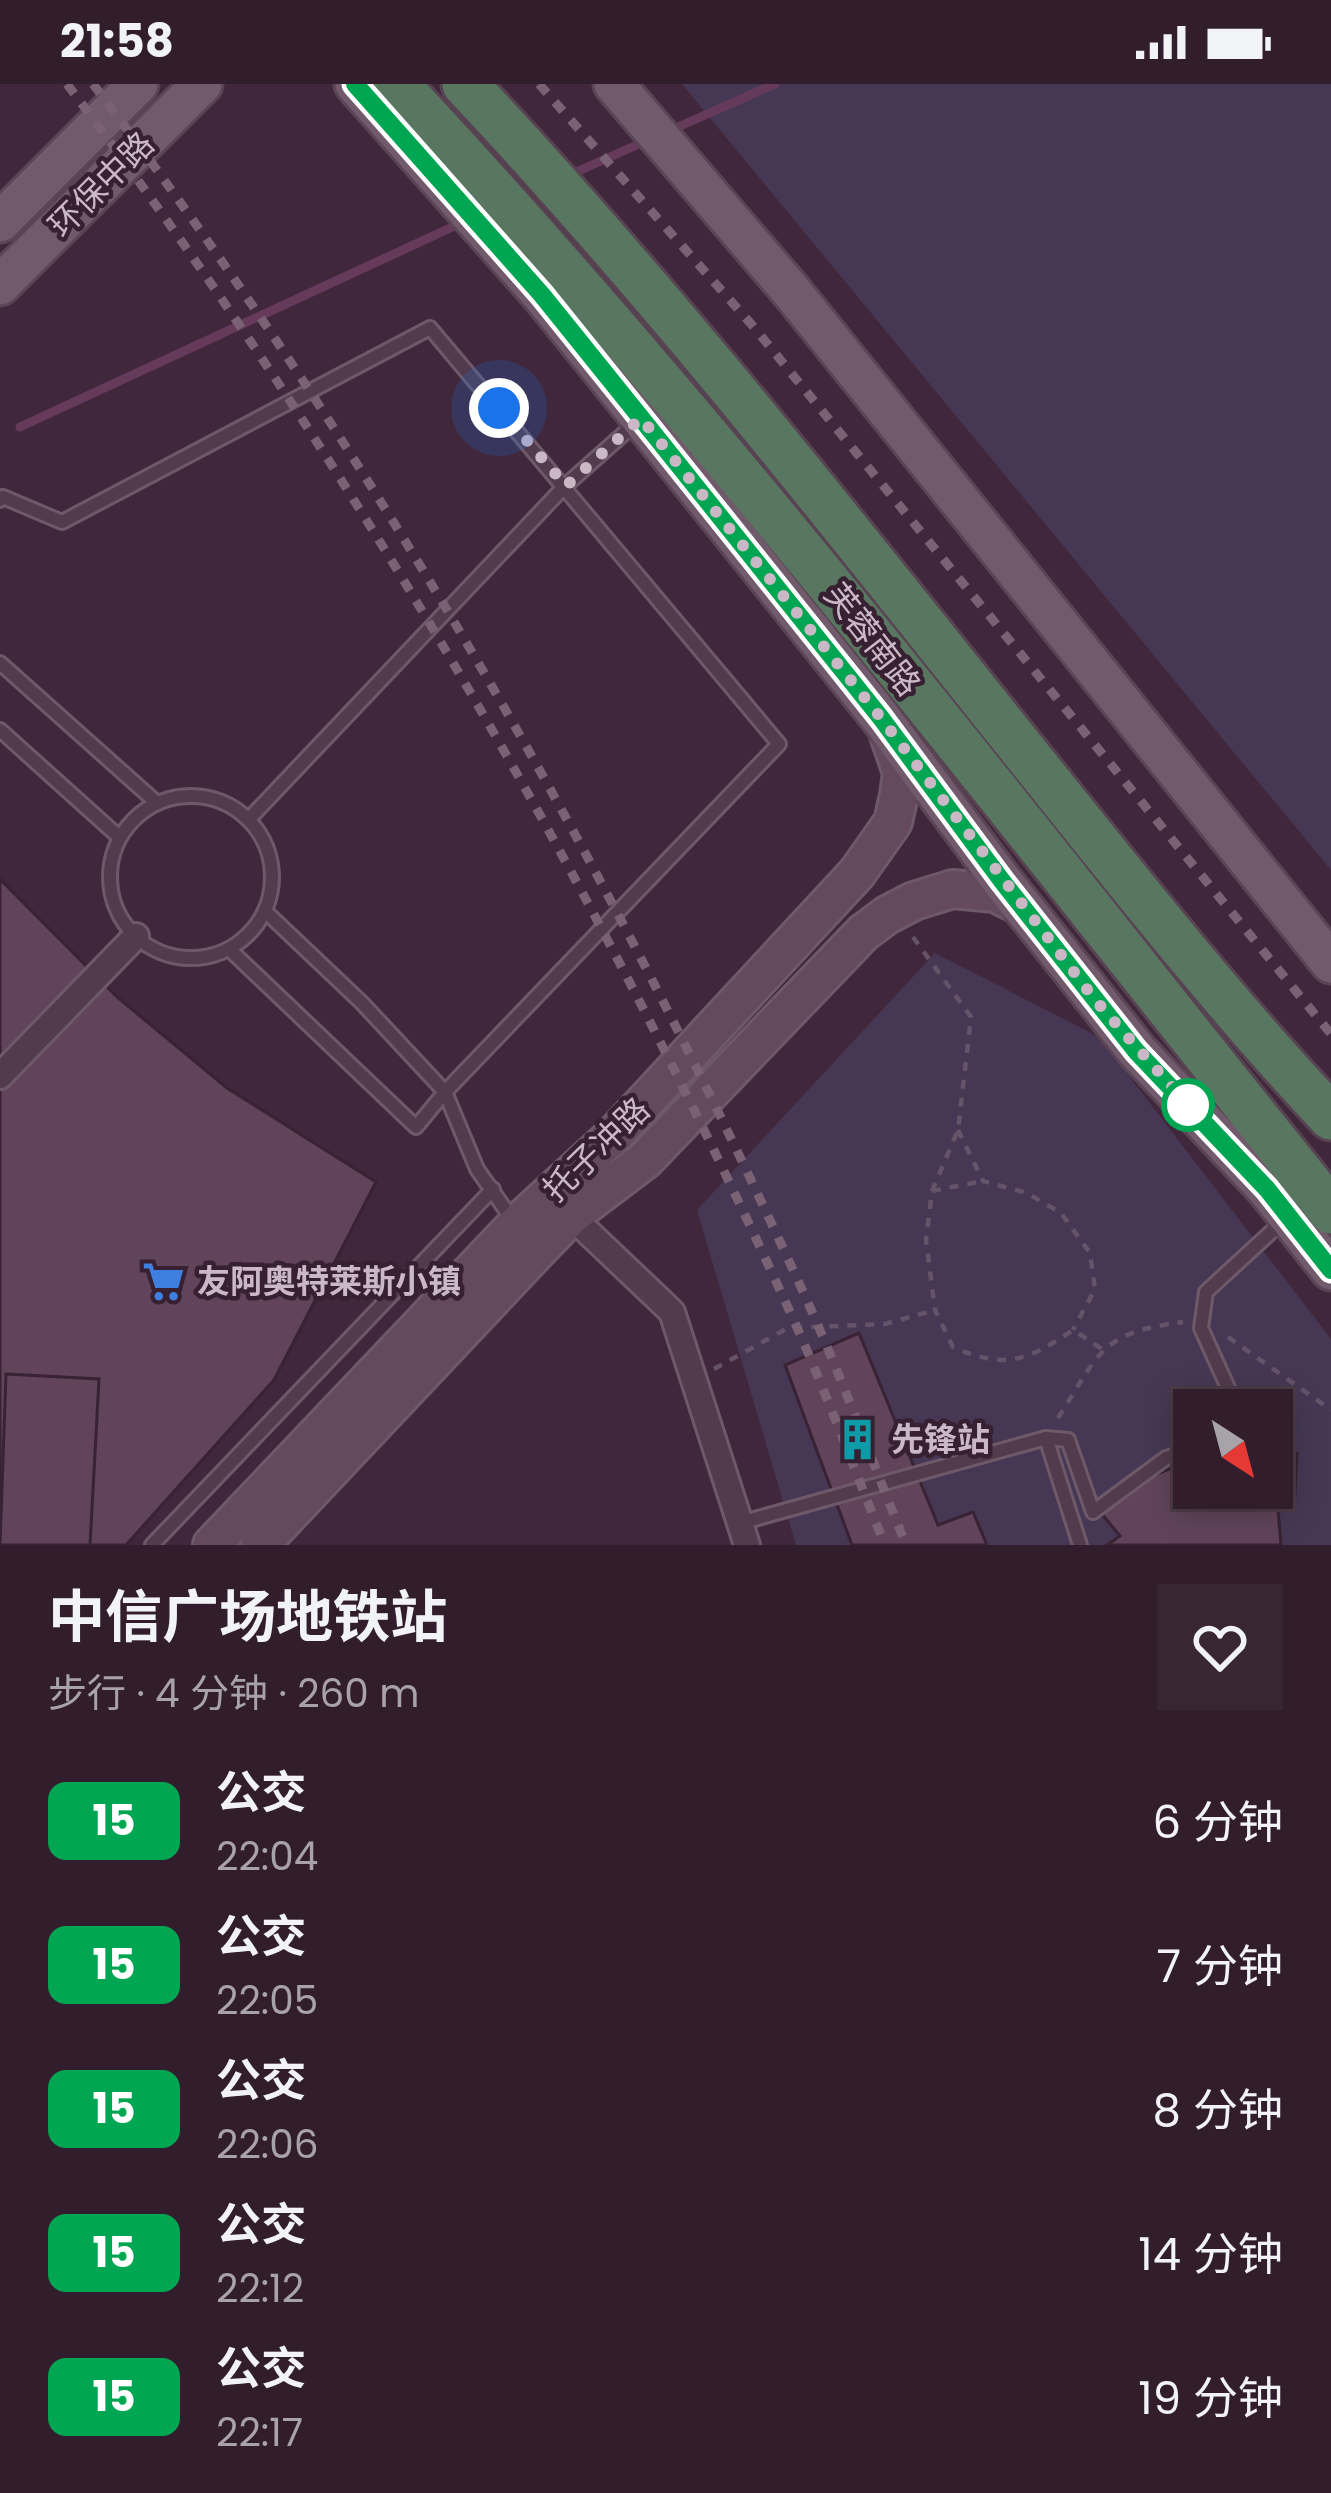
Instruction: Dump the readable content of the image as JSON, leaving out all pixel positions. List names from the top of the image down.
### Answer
{
  "streets": {
    "highway": ["芙蓉南路"],
    "main road": ["环保中路"],
    "street": ["托子冲路"]
  },
  "places": {
    "supermarket": ["友阿奥特莱斯小镇"],
    "building": ["先锋站"]
  },
  "lines": ["bus line 15"],
  "north": "bottom right",
  "page": {
    "status": "21:58",
    "heading": ["中信广场地铁站", "步行 · 4 分钟 · 260 m"],
    "list": [
      {
        "mark": "15",
        "name": "公交",
        "note": "22:04",
        "value": "6 分钟"
      },
      {
        "mark": "15",
        "name": "公交",
        "note": "22:05",
        "value": "7 分钟"
      },
      {
        "mark": "15",
        "name": "公交",
        "note": "22:06",
        "value": "8 分钟"
      },
      {
        "mark": "15",
        "name": "公交",
        "note": "22:12",
        "value": "14 分钟"
      },
      {
        "mark": "15",
        "name": "公交",
        "note": "22:17",
        "value": "19 分钟"
      }
    ]
  }
}
